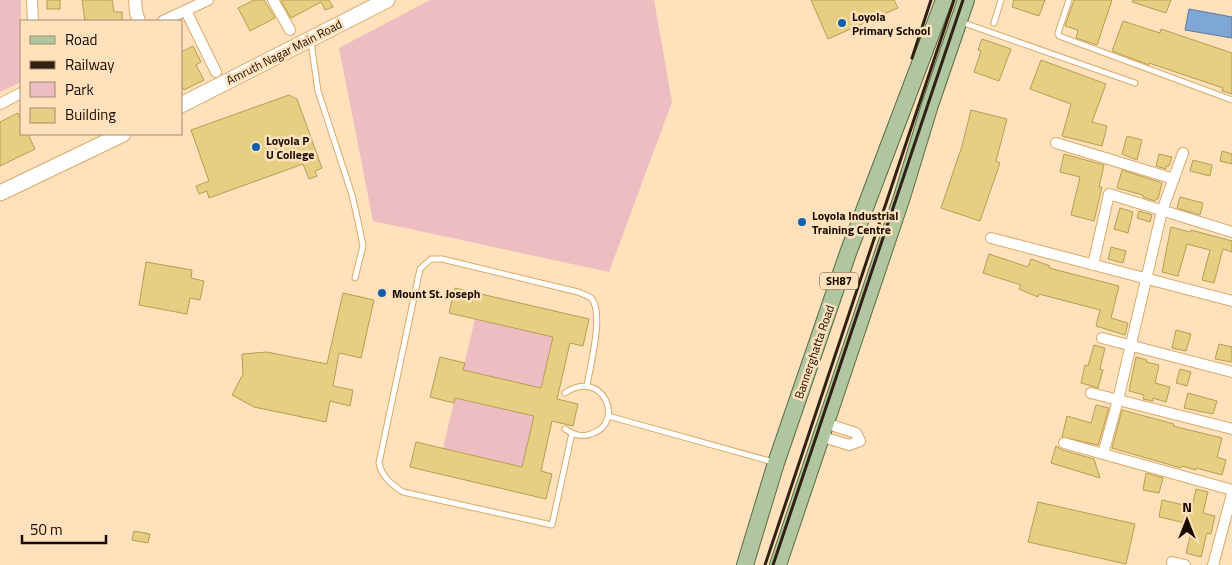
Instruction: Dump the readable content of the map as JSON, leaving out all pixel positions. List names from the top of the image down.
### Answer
{
  "streets": {
    "main road": ["Amruth Nagar Main Road", "SH87", "Bannerghatta Road"]
  },
  "places": [
    "Loyola Primary School",
    "Loyola P U College",
    "Loyola Industrial Training Centre",
    "Mount St. Joseph"
  ],
  "legend": [
    "Road",
    "Railway",
    "Park",
    "Building"
  ],
  "scale_bar": "50 m",
  "north": "top"
}
